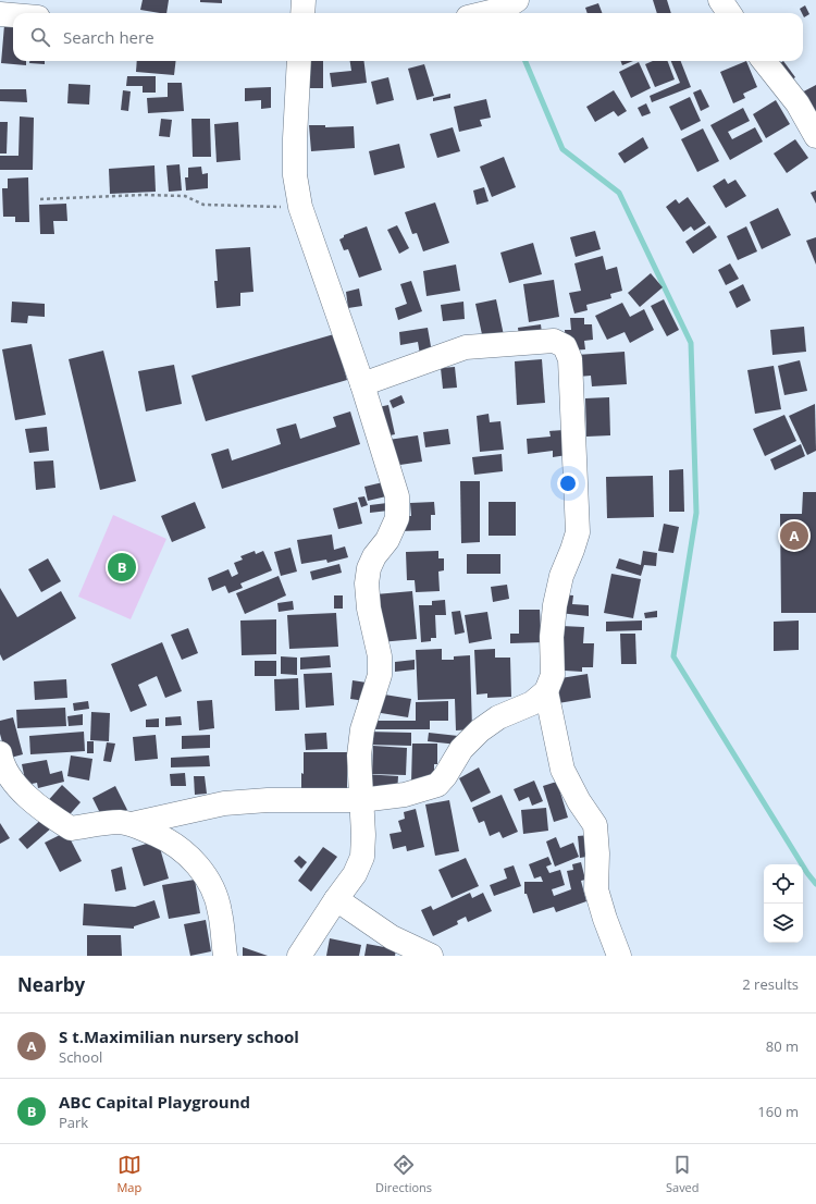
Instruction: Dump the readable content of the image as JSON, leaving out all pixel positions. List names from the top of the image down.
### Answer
{
  "page": {
    "search": "Search here",
    "pins": ["A", "B"],
    "heading": ["Nearby", "2 results"],
    "list": [
      {
        "mark": "A",
        "name": "S t.Maximilian nursery school",
        "note": "School",
        "value": "80 m"
      },
      {
        "mark": "B",
        "name": "ABC Capital Playground",
        "note": "Park",
        "value": "160 m"
      }
    ],
    "nav": ["Map", "Directions", "Saved"]
  }
}
